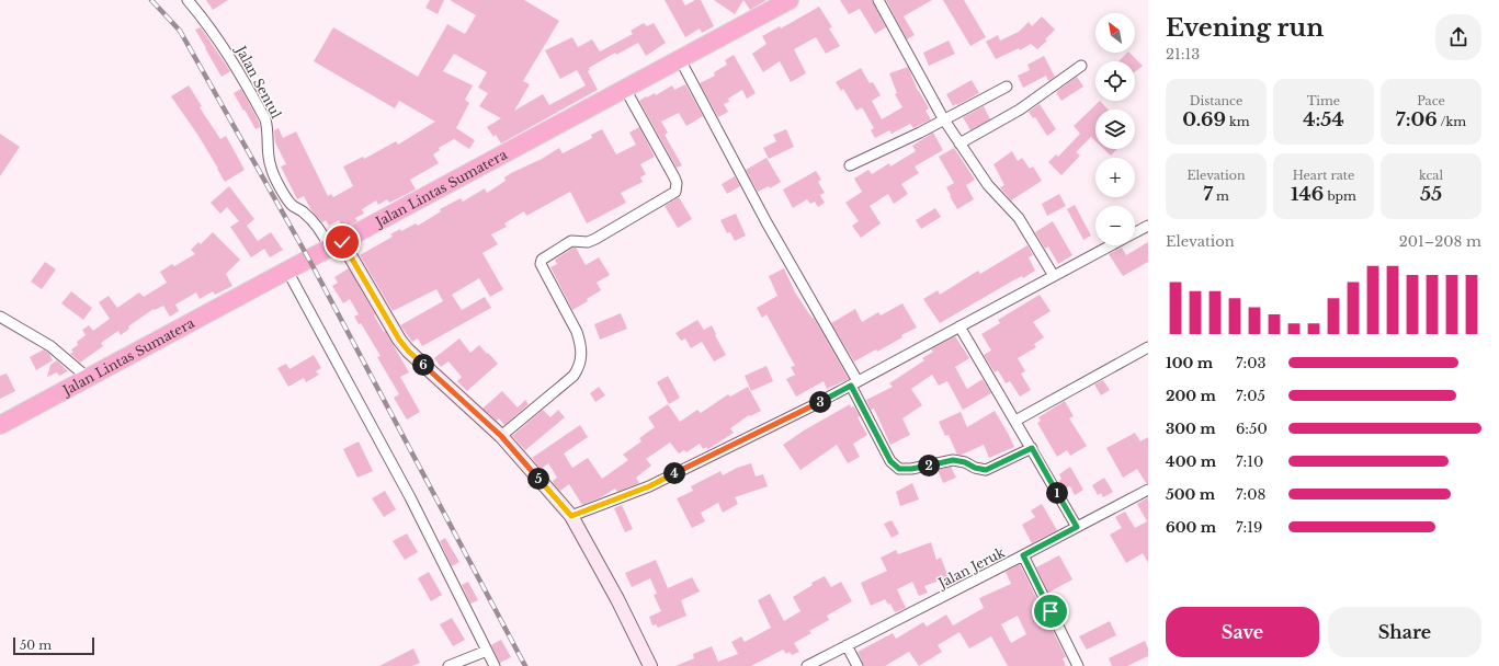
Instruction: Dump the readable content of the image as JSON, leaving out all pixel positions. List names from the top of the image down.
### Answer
{
  "streets": {
    "highway": ["Jalan Lintas Sumatera"],
    "street": ["Jalan Sentul", "Jalan Jeruk"]
  },
  "crossings": [
    ["Jalan Sentul", "Jalan Lintas Sumatera"]
  ],
  "scale_bar": "50 m",
  "north": "top left",
  "page": {
    "heading": ["Evening run", "21:13"],
    "map_buttons": ["+", "−"],
    "stats": [
      ["Distance", "0.69 km"],
      ["Time", "4:54"],
      ["Pace", "7:06 /km"],
      ["Elevation", "7 m"],
      ["Heart rate", "146 bpm"],
      ["kcal", "55"]
    ],
    "chart": ["Elevation", "201–208 m"],
    "list": [
      {
        "name": "100 m",
        "note": "7:03"
      },
      {
        "name": "200 m",
        "note": "7:05"
      },
      {
        "name": "300 m",
        "note": "6:50"
      },
      {
        "name": "400 m",
        "note": "7:10"
      },
      {
        "name": "500 m",
        "note": "7:08"
      },
      {
        "name": "600 m",
        "note": "7:19"
      }
    ],
    "pins": [
      "6",
      "3",
      "2",
      "4",
      "5",
      "1"
    ],
    "buttons": ["Save", "Share"],
    "scale": "50 m"
  }
}
